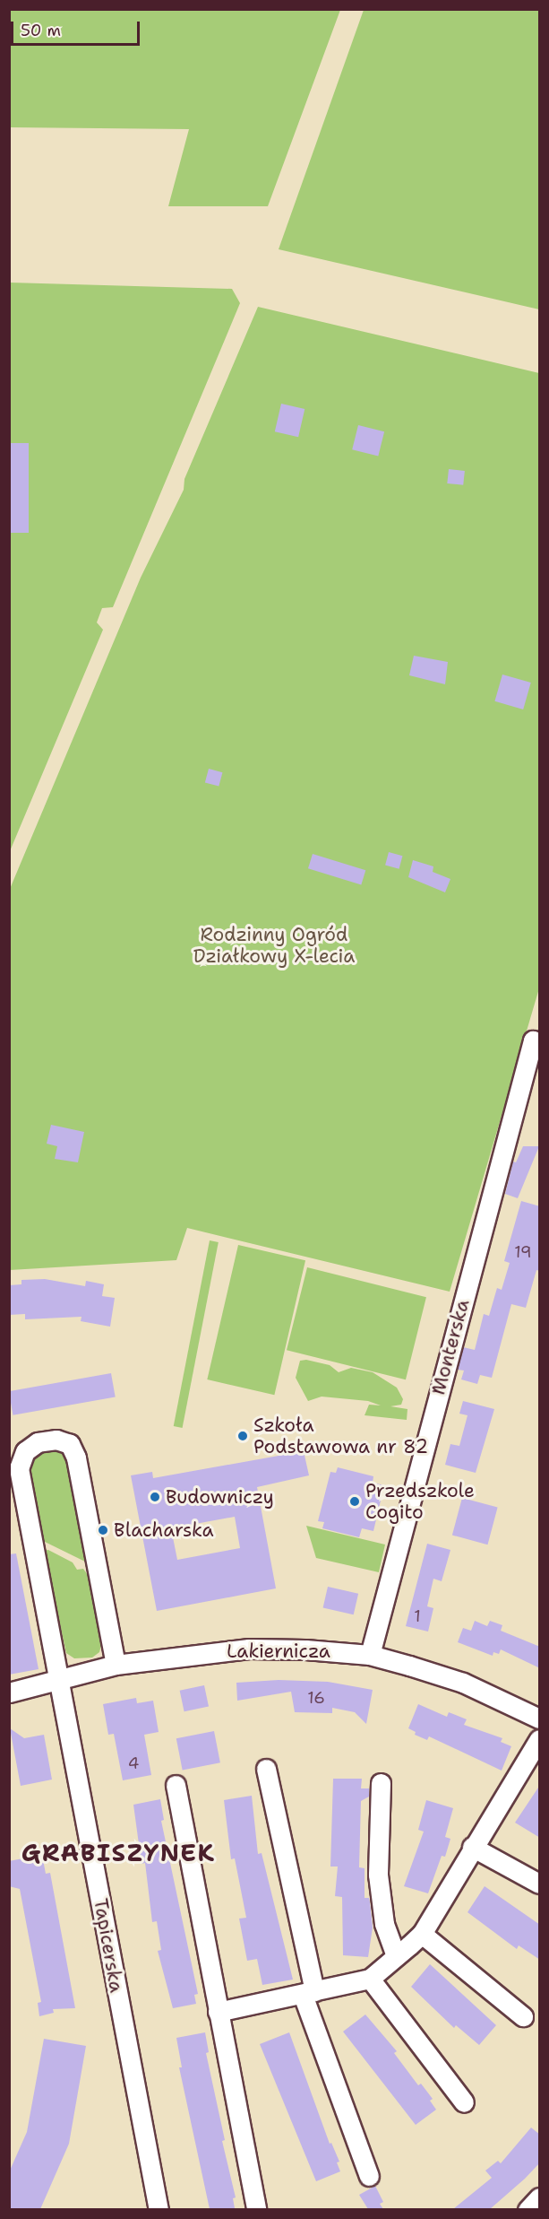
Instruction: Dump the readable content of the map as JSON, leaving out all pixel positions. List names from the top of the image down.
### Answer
{
  "streets": {
    "street": ["Monterska", "Lakiernicza", "Tapicerska"]
  },
  "crossings": [
    ["Monterska", "Lakiernicza"],
    ["Lakiernicza", "Tapicerska"]
  ],
  "districts": ["GRABISZYNEK"],
  "parks": ["Rodzinny Ogród Działkowy X-lecia"],
  "places": [
    "Szkoła Podstawowa nr 82",
    "Budowniczy",
    "Przedszkole Cogito",
    "Blacharska"
  ],
  "house_numbers": [
    "19",
    "1",
    "16",
    "4"
  ],
  "scale_bar": "50 m"
}
